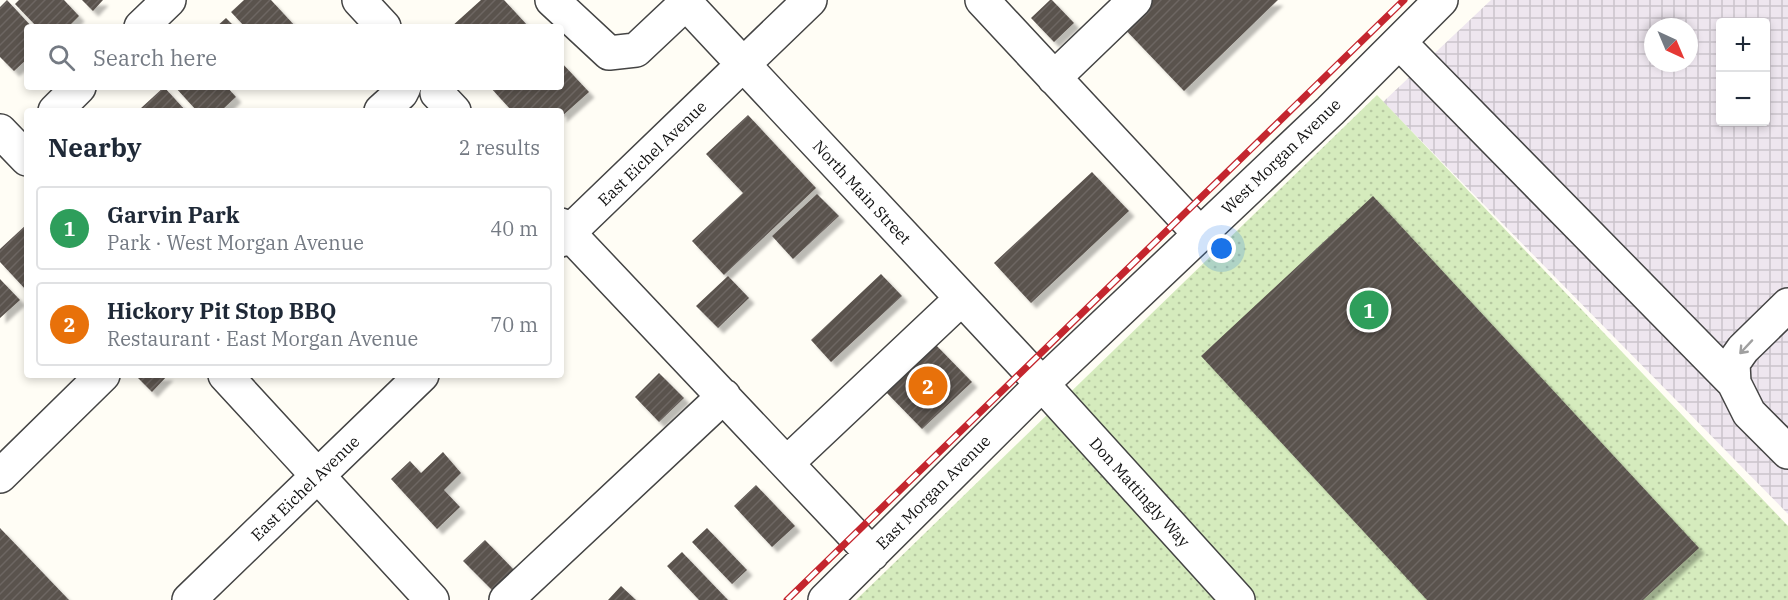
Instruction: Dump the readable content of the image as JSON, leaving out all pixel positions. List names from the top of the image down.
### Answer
{
  "streets": {
    "street": [
      "East Eichel Avenue",
      "West Morgan Avenue",
      "North Main Street",
      "East Morgan Avenue",
      "Don Mattingly Way"
    ]
  },
  "crossings": [
    ["East Eichel Avenue", "North Main Street"],
    ["West Morgan Avenue", "North Main Street"],
    ["West Morgan Avenue", "East Morgan Avenue"],
    ["West Morgan Avenue", "Don Mattingly Way"],
    ["North Main Street", "East Morgan Avenue"],
    ["North Main Street", "Don Mattingly Way"],
    ["East Morgan Avenue", "Don Mattingly Way"]
  ],
  "north": "bottom right",
  "page": {
    "map_buttons": ["+", "−"],
    "search": "Search here",
    "heading": ["Nearby", "2 results"],
    "list": [
      {
        "mark": "1",
        "name": "Garvin Park",
        "note": "Park · West Morgan Avenue",
        "value": "40 m"
      },
      {
        "mark": "2",
        "name": "Hickory Pit Stop BBQ",
        "note": "Restaurant · East Morgan Avenue",
        "value": "70 m"
      }
    ],
    "pins": ["1", "2"]
  }
}
